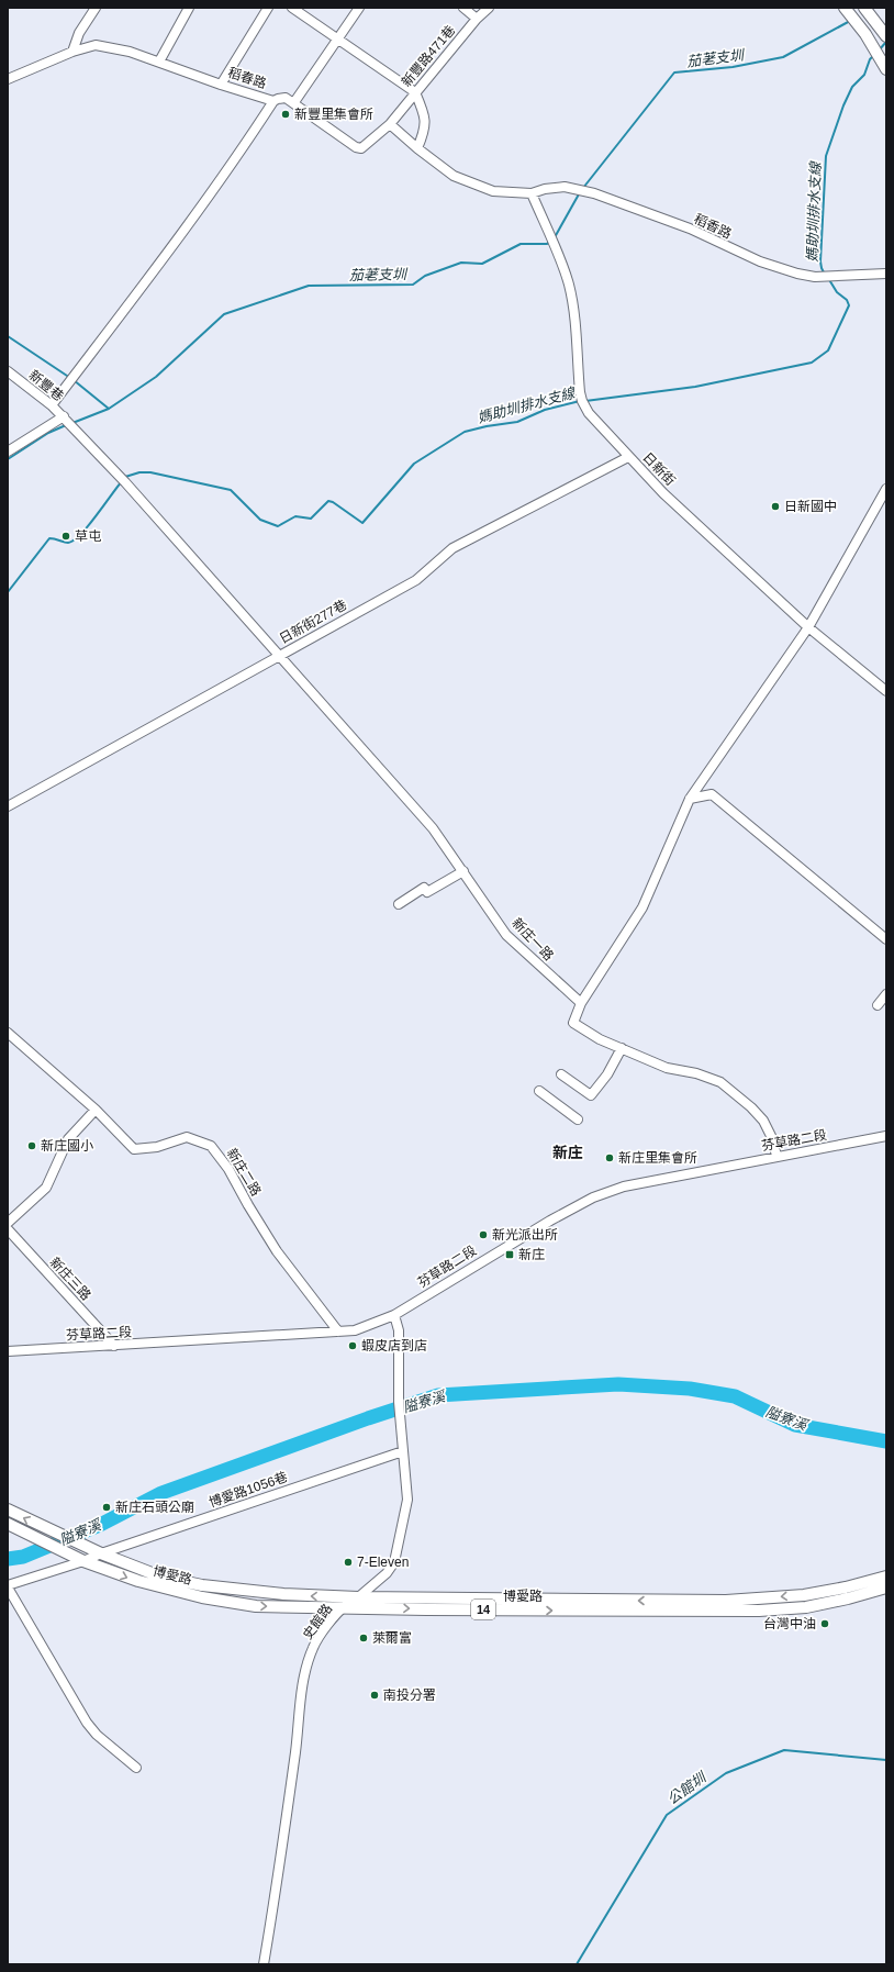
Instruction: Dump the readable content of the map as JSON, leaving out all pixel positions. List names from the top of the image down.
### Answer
{
  "streets": {
    "main road": ["博愛路", "14"],
    "street": [
      "新豐路471巷",
      "稻春路",
      "稻香路",
      "新豐巷",
      "日新街",
      "日新街277巷",
      "新庄一路",
      "芬草路二段",
      "新庄二路",
      "新庄三路",
      "博愛路1056巷",
      "史館路"
    ]
  },
  "crossings": [
    ["稻香路", "日新街"],
    ["新豐巷", "日新街277巷"],
    ["新豐巷", "新庄一路"],
    ["日新街", "日新街277巷"],
    ["日新街277巷", "新庄一路"],
    ["芬草路二段", "新庄二路"],
    ["芬草路二段", "新庄三路"],
    ["芬草路二段", "史館路"],
    ["博愛路1056巷", "博愛路"],
    ["博愛路1056巷", "14"],
    ["博愛路1056巷", "史館路"],
    ["博愛路", "14"],
    ["博愛路", "史館路"]
  ],
  "districts": ["新庄"],
  "water": [
    "茄荖支圳",
    "媽助圳排水支線",
    "隘寮溪",
    "公館圳"
  ],
  "places": {
    "other": [
      "新豐里集會所",
      "日新國中",
      "草屯",
      "新庄國小",
      "新庄里集會所",
      "新光派出所",
      "蝦皮店到店",
      "新庄石頭公廟",
      "7-Eleven",
      "台灣中油",
      "萊爾富",
      "南投分署"
    ],
    "transit": ["新庄"]
  }
}
